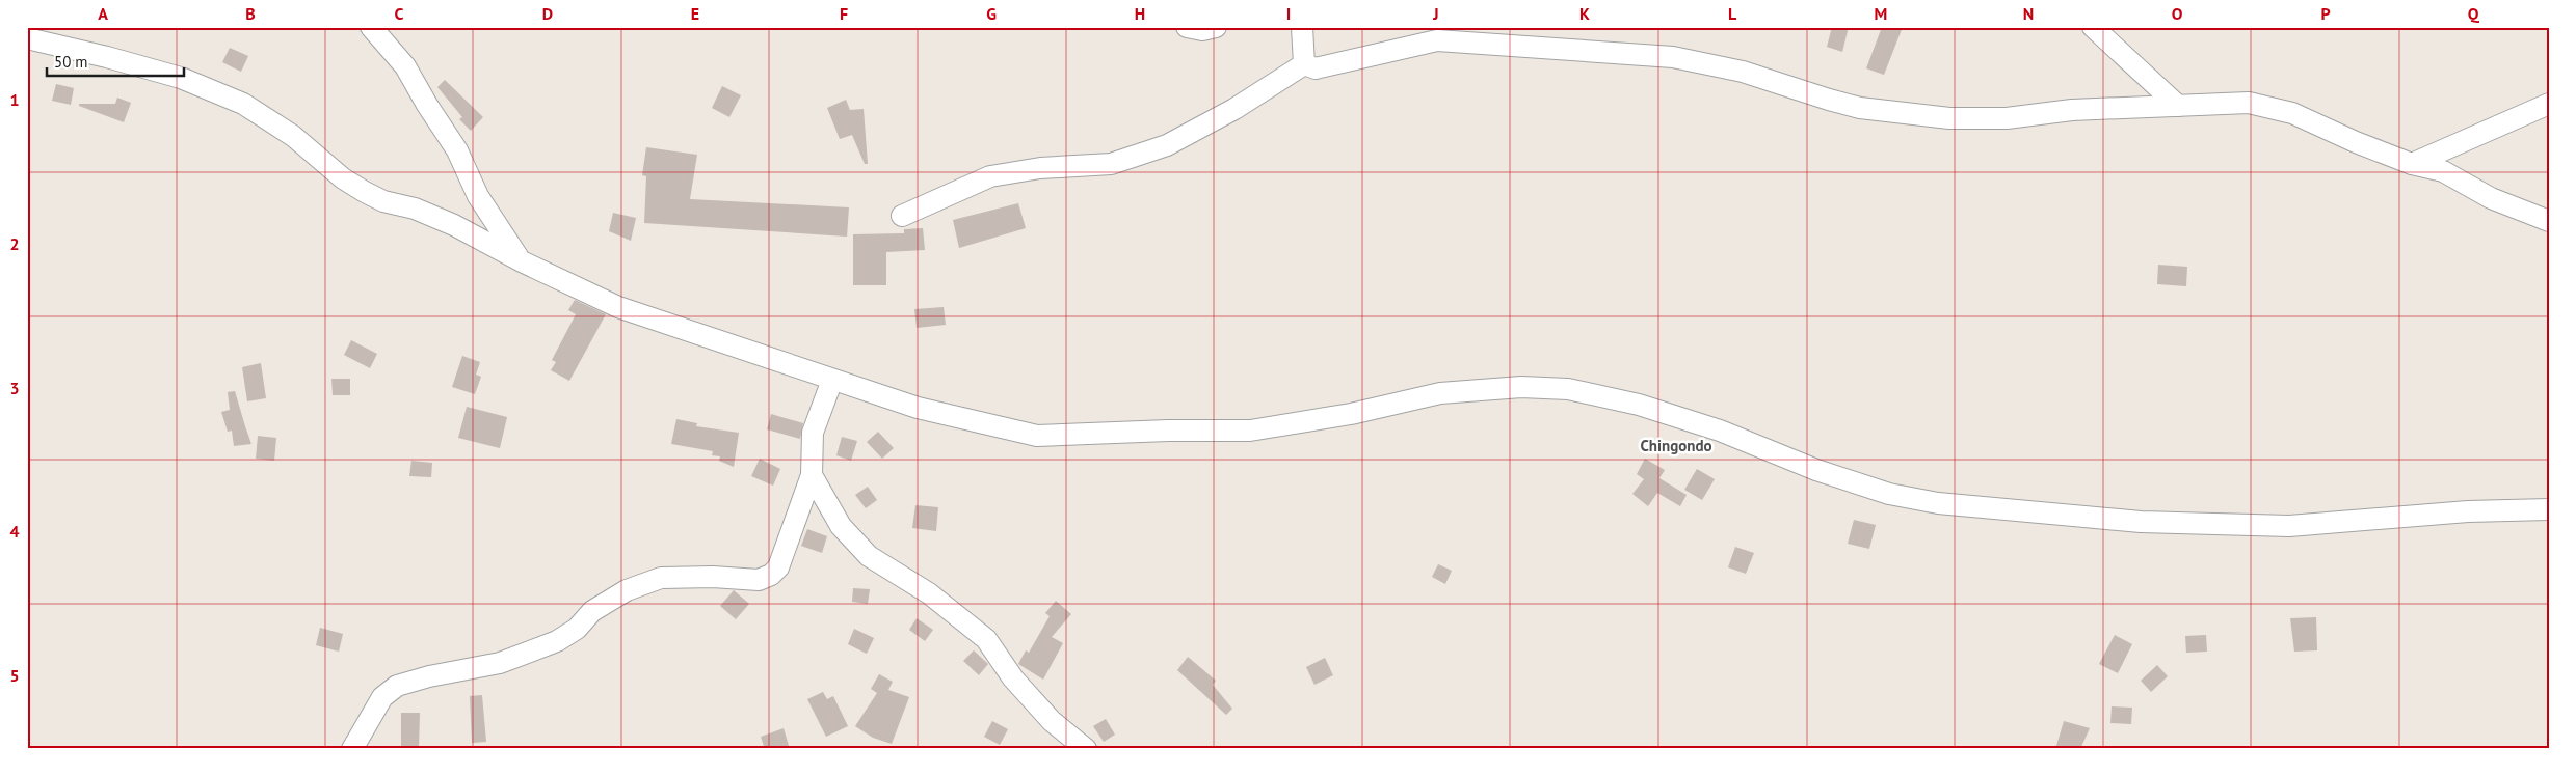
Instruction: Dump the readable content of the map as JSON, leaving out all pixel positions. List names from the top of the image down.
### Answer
{
  "districts": ["Chingondo"],
  "scale_bar": "50 m",
  "grid": {
    "columns": [
      "A",
      "B",
      "C",
      "D",
      "E",
      "F",
      "G",
      "H",
      "I",
      "J",
      "K",
      "L",
      "M",
      "N",
      "O",
      "P",
      "Q"
    ],
    "rows": [
      "1",
      "2",
      "3",
      "4",
      "5"
    ]
  }
}
